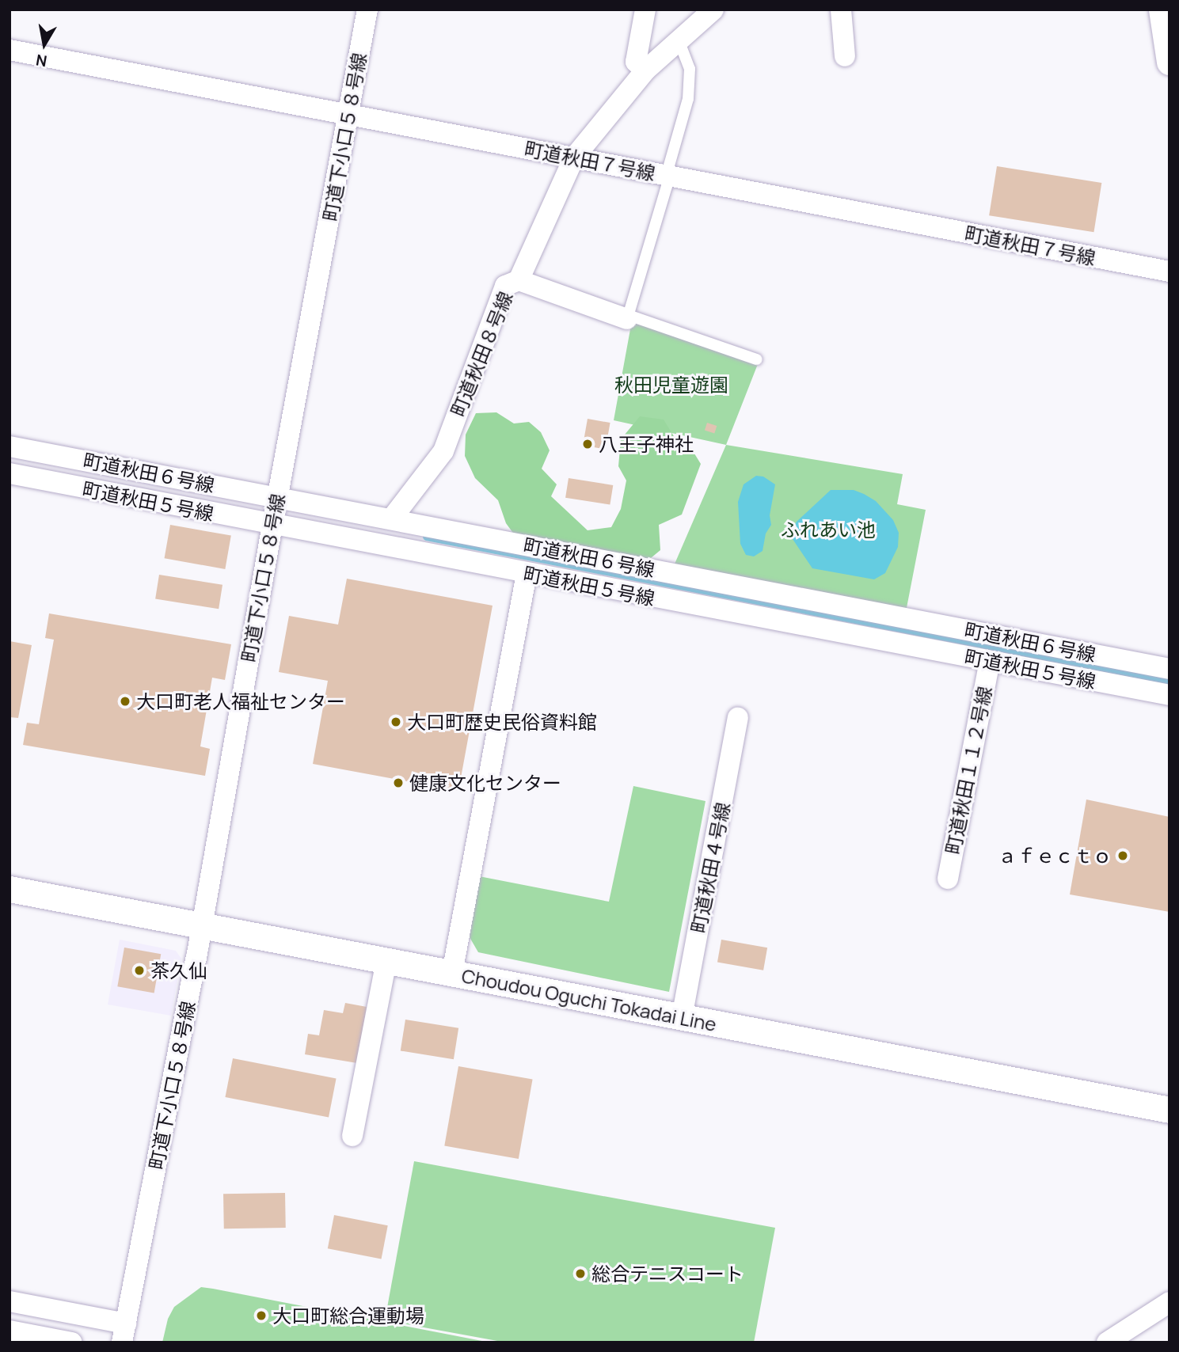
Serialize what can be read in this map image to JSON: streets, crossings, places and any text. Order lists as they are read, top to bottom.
{
  "streets": {
    "street": [
      "町道下小口５８号線",
      "町道秋田７号線",
      "町道秋田８号線",
      "町道秋田６号線",
      "町道秋田５号線",
      "町道秋田１１２号線",
      "町道秋田４号線",
      "Choudou Oguchi Tokadai Line"
    ]
  },
  "crossings": [
    ["町道下小口５８号線", "町道秋田７号線"],
    ["町道下小口５８号線", "町道秋田６号線"],
    ["町道下小口５８号線", "町道秋田５号線"],
    ["町道下小口５８号線", "Choudou Oguchi Tokadai Line"],
    ["町道秋田７号線", "町道秋田８号線"],
    ["町道秋田８号線", "町道秋田６号線"],
    ["町道秋田５号線", "町道秋田１１２号線"],
    ["町道秋田４号線", "Choudou Oguchi Tokadai Line"]
  ],
  "parks": ["秋田児童遊園", "ふれあい池"],
  "places": [
    "八王子神社",
    "大口町老人福祉センター",
    "大口町歴史民俗資料館",
    "健康文化センター",
    "ａｆｅｃｔｏ",
    "茶久仙",
    "総合テニスコート",
    "大口町総合運動場"
  ],
  "north": "bottom"
}
